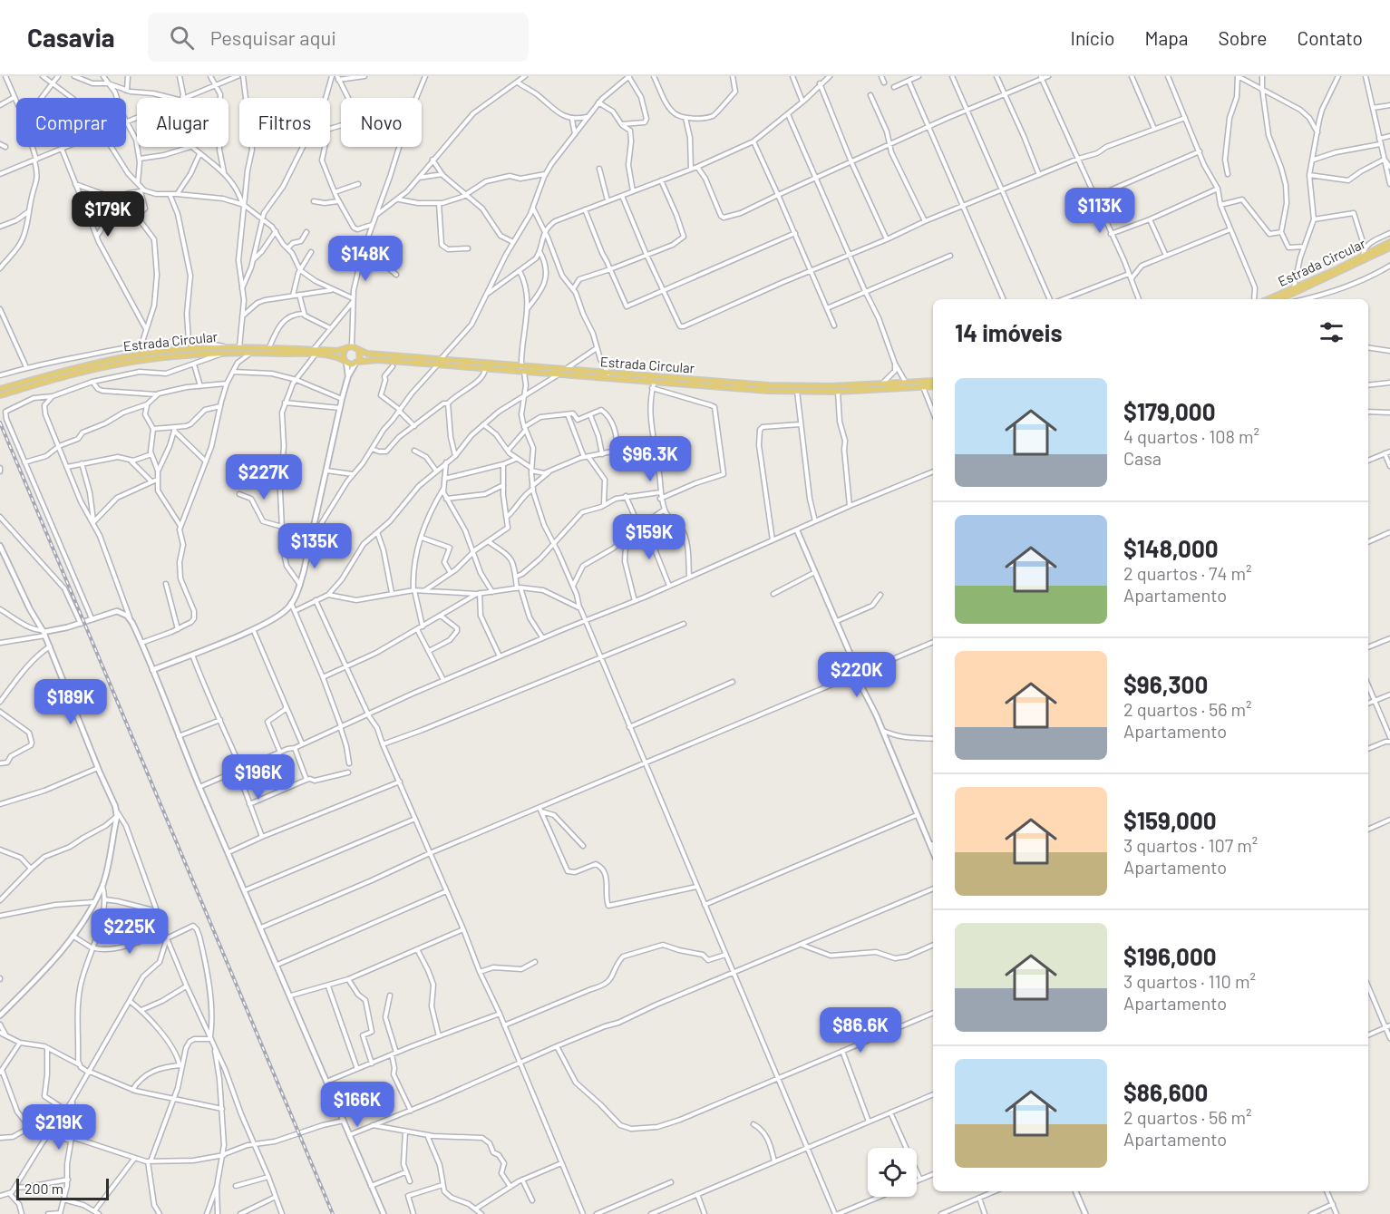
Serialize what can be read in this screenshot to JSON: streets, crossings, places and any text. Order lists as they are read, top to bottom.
{
  "streets": {
    "main road": ["Estrada Circular"]
  },
  "scale_bar": "200 m",
  "page": {
    "header": "Casavia",
    "search": "Pesquisar aqui",
    "nav": [
      "Início",
      "Mapa",
      "Sobre",
      "Contato"
    ],
    "chip": [
      "Comprar",
      "Alugar",
      "Filtros",
      "Novo"
    ],
    "price": [
      "$113K",
      "$179K",
      "$148K",
      "$96.3K",
      "$227K",
      "$159K",
      "$135K",
      "$220K",
      "$189K",
      "$196K",
      "$225K",
      "$86.6K",
      "$166K",
      "$219K"
    ],
    "heading": "14 imóveis",
    "list": [
      {
        "name": "$179,000",
        "note": "4 quartos · 108 m² · Casa"
      },
      {
        "name": "$148,000",
        "note": "2 quartos · 74 m² · Apartamento"
      },
      {
        "name": "$96,300",
        "note": "2 quartos · 56 m² · Apartamento"
      },
      {
        "name": "$159,000",
        "note": "3 quartos · 107 m² · Apartamento"
      },
      {
        "name": "$196,000",
        "note": "3 quartos · 110 m² · Apartamento"
      },
      {
        "name": "$86,600",
        "note": "2 quartos · 56 m² · Apartamento"
      }
    ],
    "scale": "200 m"
  }
}
